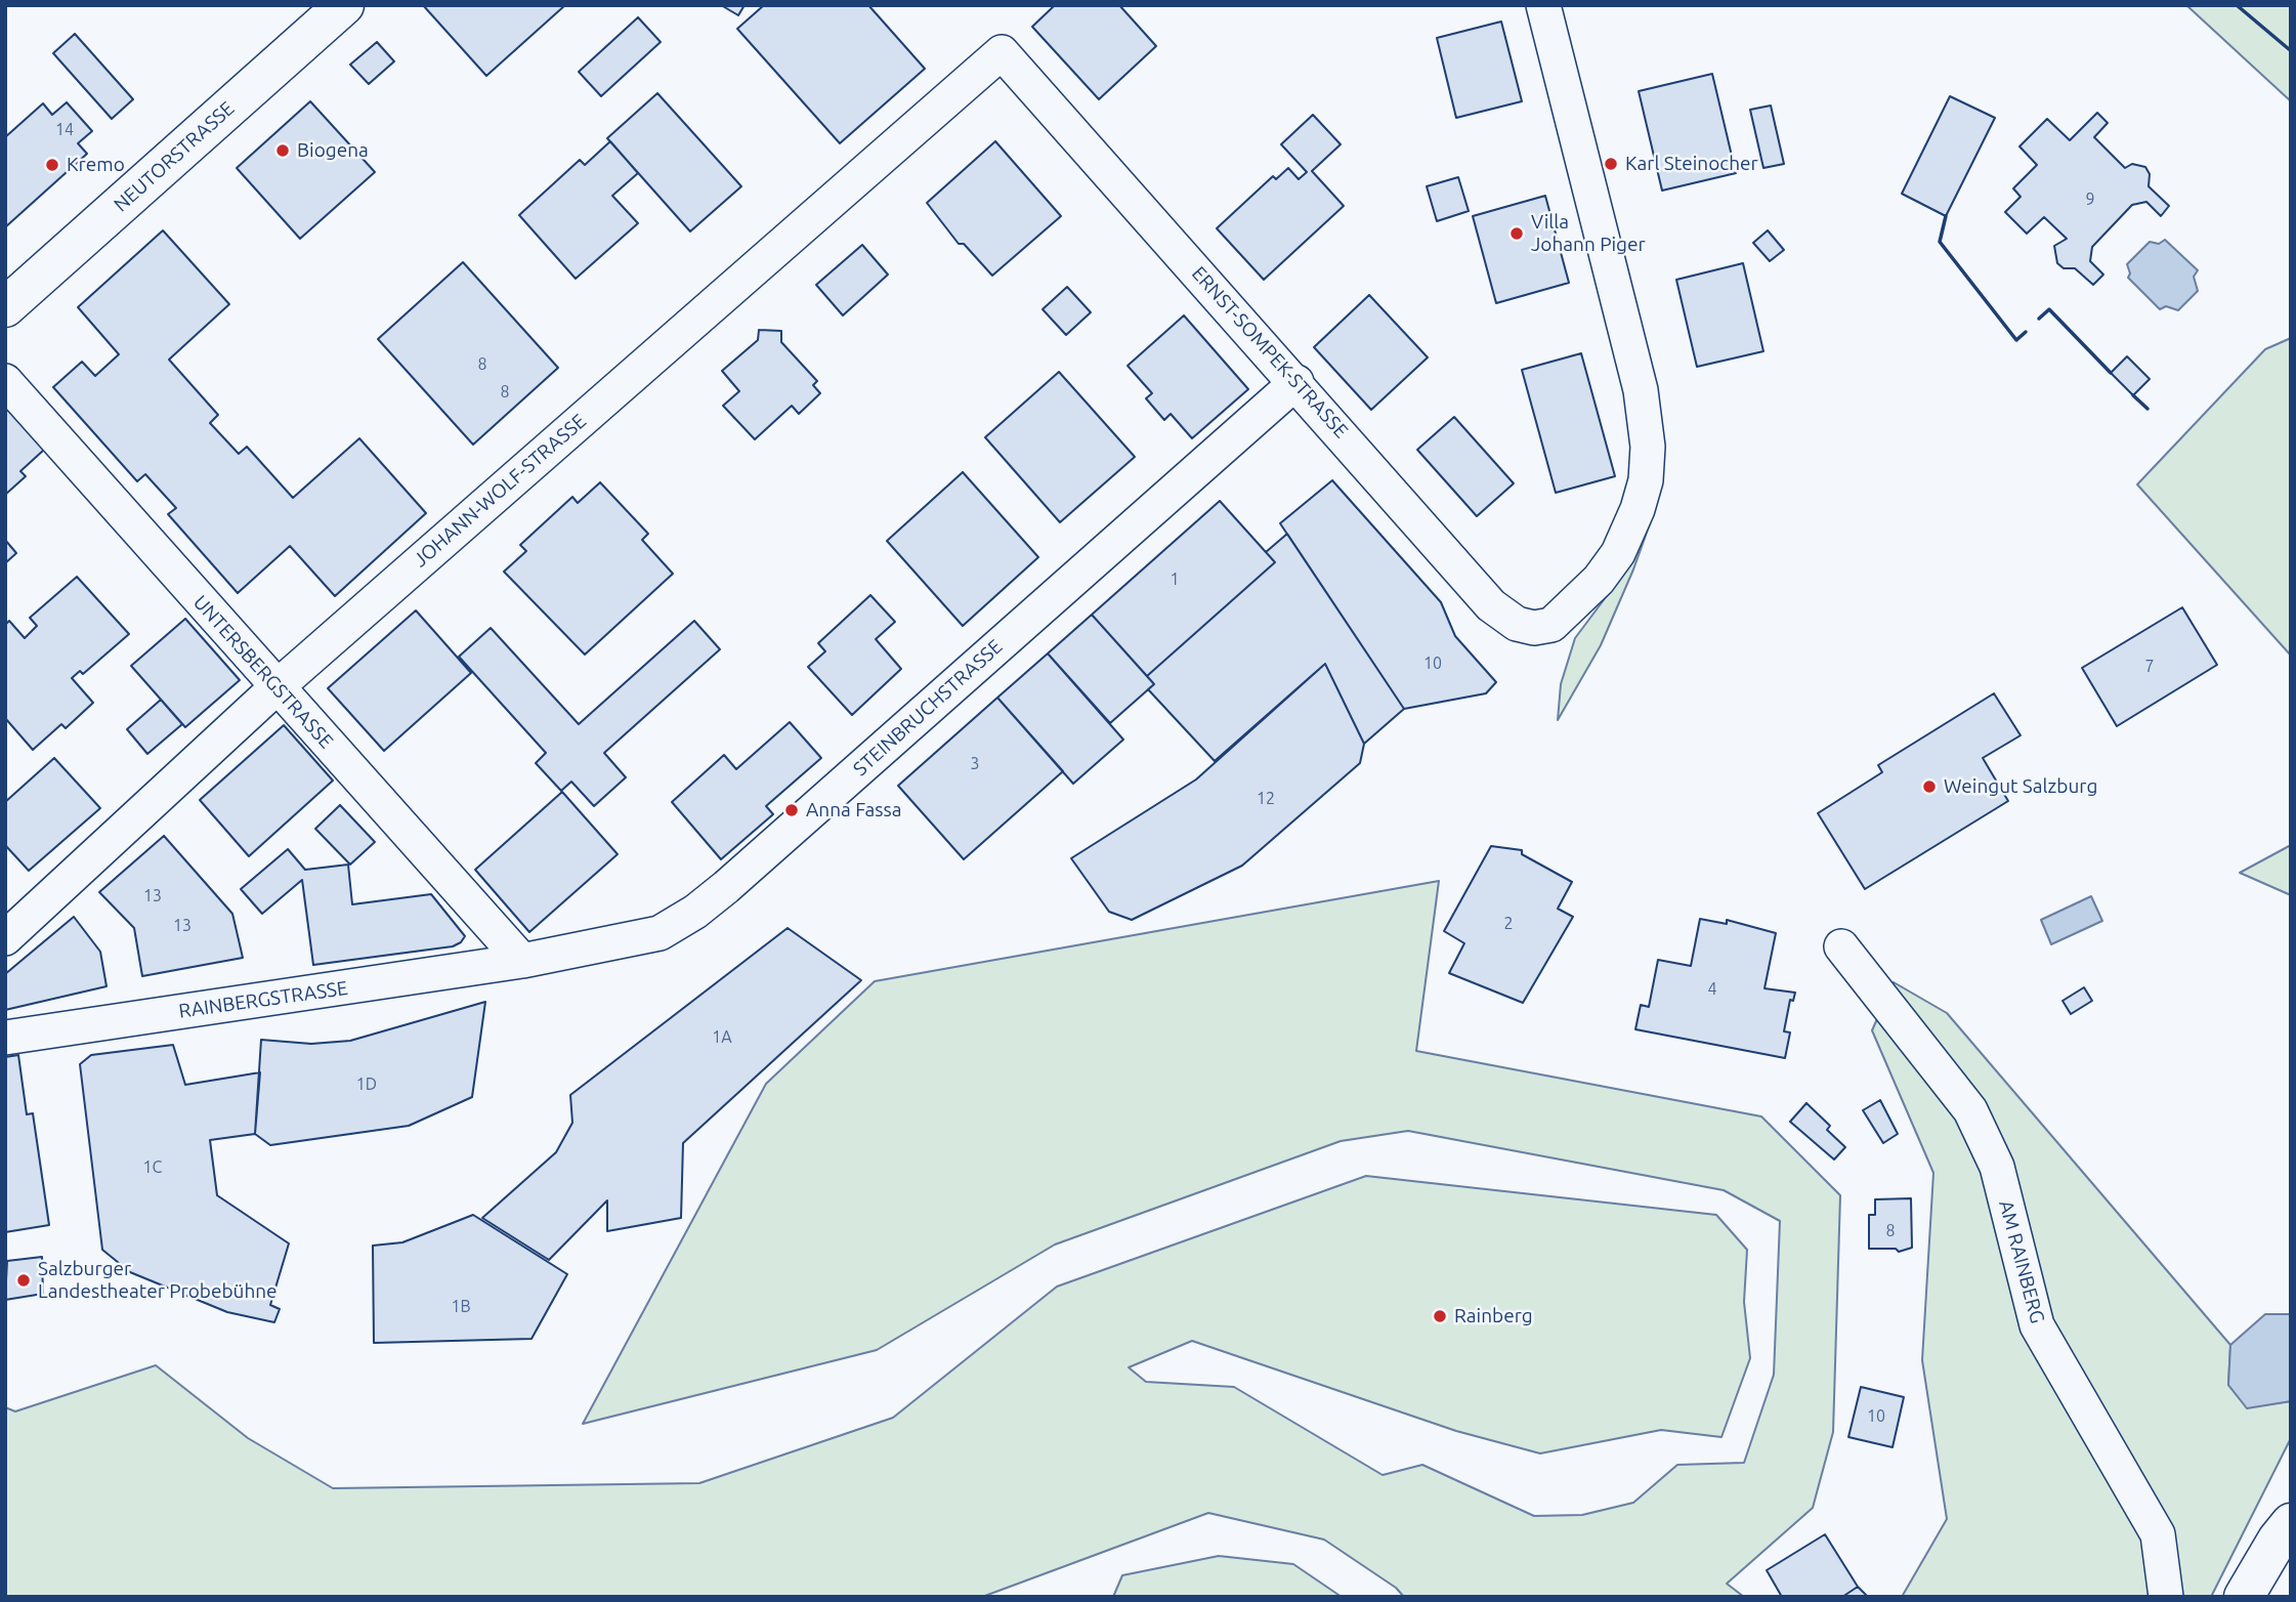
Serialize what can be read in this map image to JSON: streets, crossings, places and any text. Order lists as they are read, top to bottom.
{
  "streets": {
    "street": [
      "NEUTORSTRASSE",
      "ERNST-SOMPEK-STRASSE",
      "JOHANN-WOLF-STRASSE",
      "UNTERSBERGSTRASSE",
      "STEINBRUCHSTRASSE",
      "RAINBERGSTRASSE",
      "AM RAINBERG"
    ]
  },
  "crossings": [
    ["ERNST-SOMPEK-STRASSE", "JOHANN-WOLF-STRASSE"],
    ["ERNST-SOMPEK-STRASSE", "STEINBRUCHSTRASSE"],
    ["JOHANN-WOLF-STRASSE", "UNTERSBERGSTRASSE"],
    ["UNTERSBERGSTRASSE", "STEINBRUCHSTRASSE"],
    ["UNTERSBERGSTRASSE", "RAINBERGSTRASSE"],
    ["STEINBRUCHSTRASSE", "RAINBERGSTRASSE"]
  ],
  "places": [
    "Biogena",
    "Karl Steinocher",
    "Kremo",
    "Villa Johann Piger",
    "Weingut Salzburg",
    "Anna Fassa",
    "Salzburger Landestheater Probebühne",
    "Rainberg"
  ],
  "house_numbers": [
    "14",
    "9",
    "8",
    "8",
    "1",
    "10",
    "7",
    "3",
    "12",
    "13",
    "2",
    "13",
    "4",
    "1A",
    "1D",
    "1C",
    "8",
    "1B",
    "10"
  ]
}
